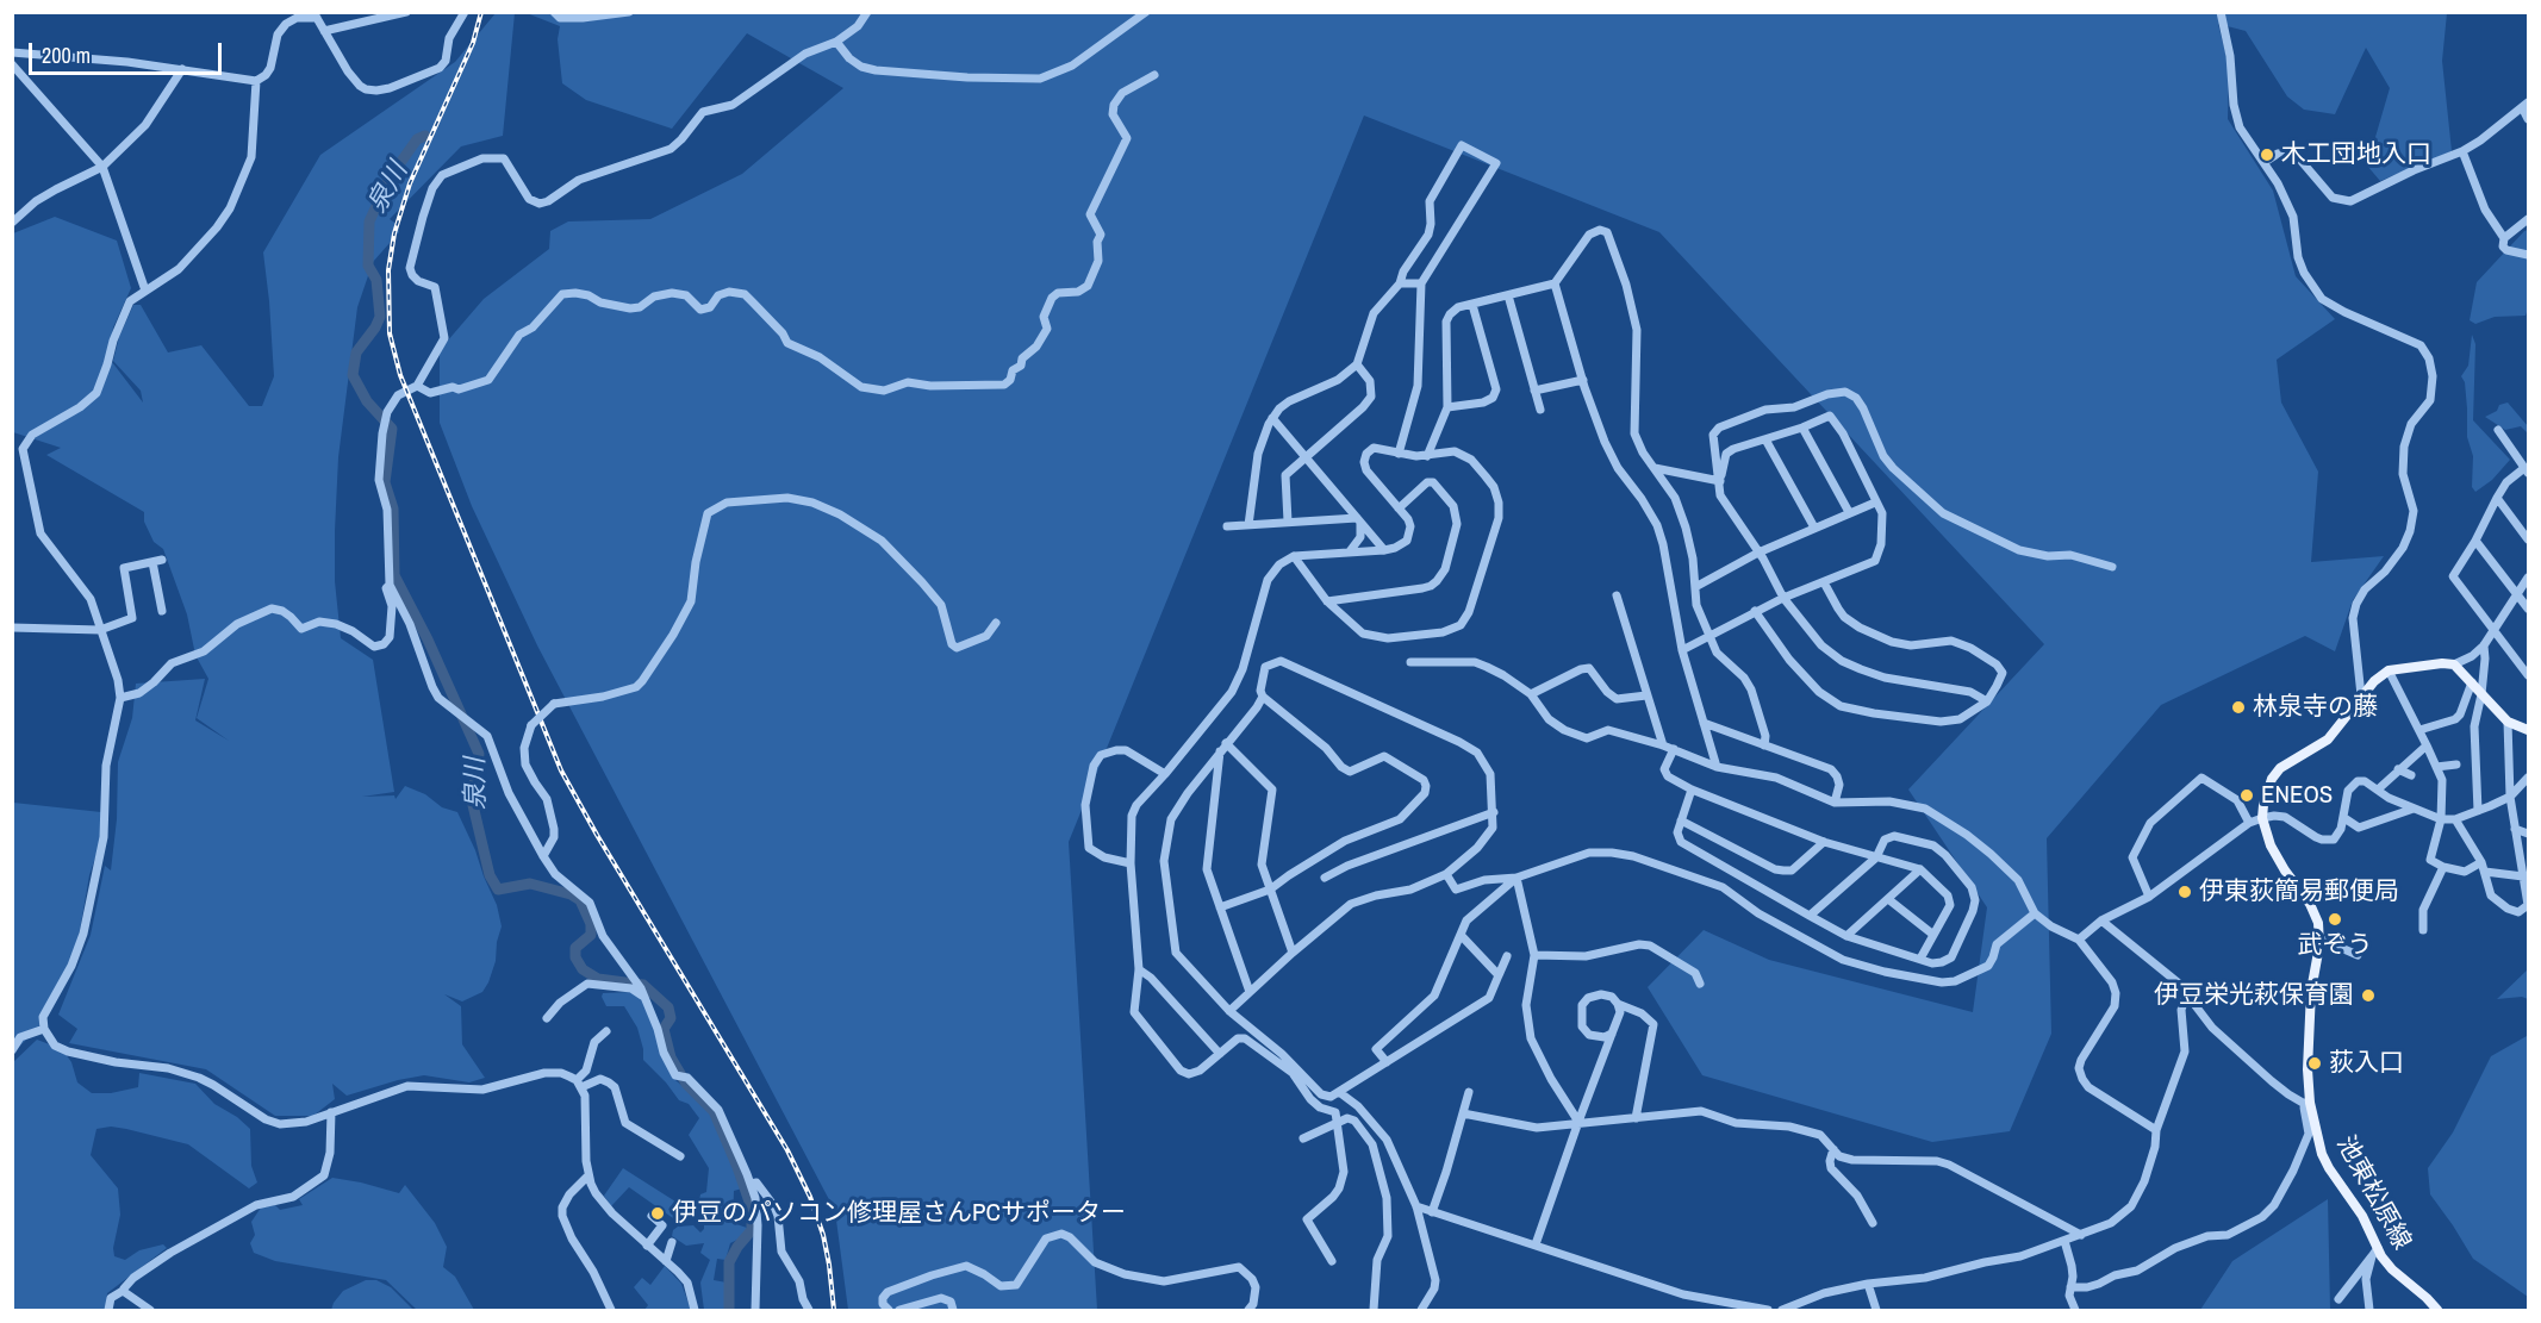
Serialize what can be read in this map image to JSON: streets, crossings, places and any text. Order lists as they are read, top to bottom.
{
  "streets": {
    "main road": ["池東松原線"]
  },
  "water": ["泉川"],
  "places": [
    "木工団地入口",
    "林泉寺の藤",
    "ENEOS",
    "伊東荻簡易郵便局",
    "武ぞう",
    "伊豆栄光萩保育園",
    "荻入口",
    "伊豆のパソコン修理屋さんPCサポーター"
  ],
  "scale_bar": "200 m"
}
